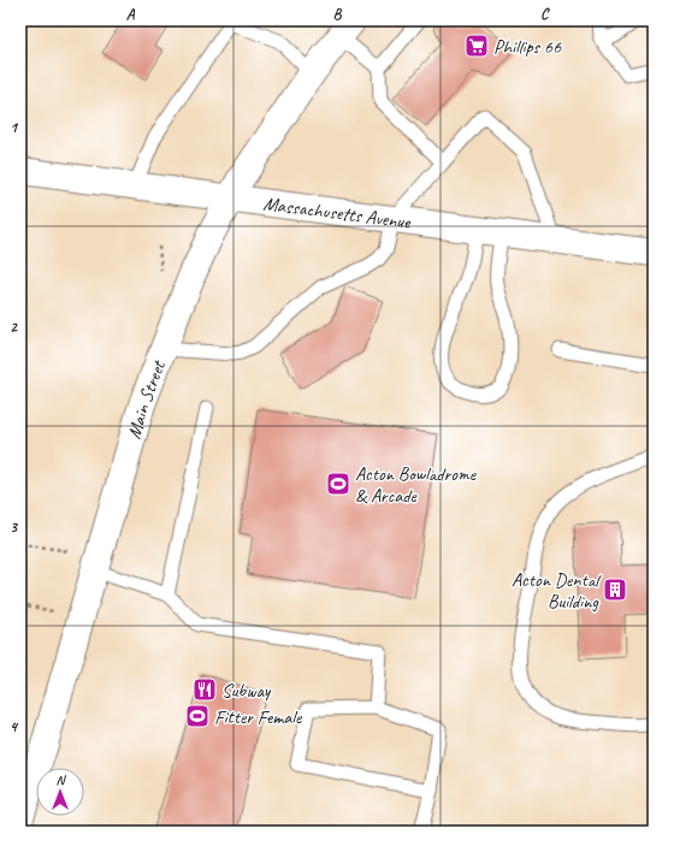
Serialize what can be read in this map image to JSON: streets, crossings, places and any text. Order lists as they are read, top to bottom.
{
  "streets": {
    "main road": ["Massachusetts Avenue", "Main Street"]
  },
  "crossings": [
    ["Massachusetts Avenue", "Main Street"]
  ],
  "places": {
    "supermarket": ["Phillips 66"],
    "sports": ["Acton Bowladrome & Arcade", "Fitter Female"],
    "building": ["Acton Dental Building"],
    "restaurant": ["Subway"]
  },
  "north": "top",
  "grid": {
    "columns": ["A", "B", "C"],
    "rows": [
      "1",
      "2",
      "3",
      "4"
    ]
  }
}
